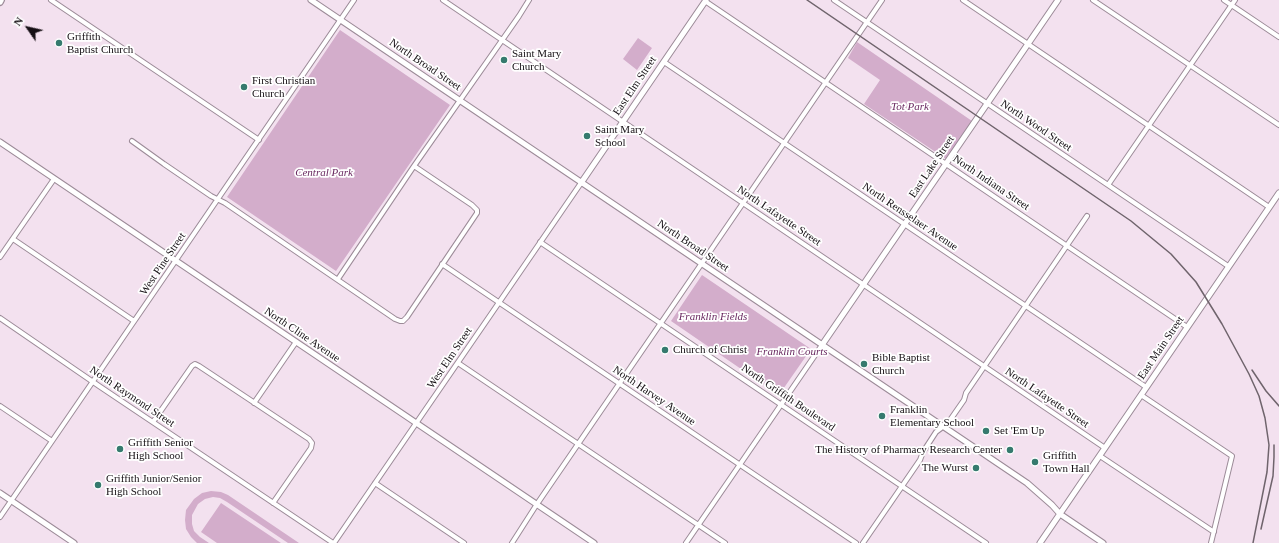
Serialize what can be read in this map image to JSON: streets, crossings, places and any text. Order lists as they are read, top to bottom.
{
  "streets": {
    "street": [
      "North Broad Street",
      "East Elm Street",
      "North Wood Street",
      "East Lake Street",
      "North Indiana Street",
      "North Lafayette Street",
      "North Rensselaer Avenue",
      "West Pine Street",
      "North Cline Avenue",
      "East Main Street",
      "West Elm Street",
      "North Harvey Avenue",
      "North Raymond Street",
      "North Griffith Boulevard"
    ]
  },
  "crossings": [
    ["North Broad Street", "East Elm Street"],
    ["North Broad Street", "East Lake Street"],
    ["North Broad Street", "West Pine Street"],
    ["North Broad Street", "East Main Street"],
    ["North Broad Street", "West Elm Street"],
    ["East Elm Street", "North Indiana Street"],
    ["East Elm Street", "North Lafayette Street"],
    ["East Elm Street", "North Rensselaer Avenue"],
    ["East Elm Street", "West Elm Street"],
    ["North Wood Street", "East Lake Street"],
    ["North Wood Street", "East Main Street"],
    ["East Lake Street", "North Indiana Street"],
    ["East Lake Street", "North Lafayette Street"],
    ["East Lake Street", "North Rensselaer Avenue"],
    ["North Indiana Street", "East Main Street"],
    ["North Lafayette Street", "East Main Street"],
    ["North Rensselaer Avenue", "East Main Street"],
    ["West Pine Street", "North Cline Avenue"],
    ["West Pine Street", "North Raymond Street"],
    ["North Cline Avenue", "West Elm Street"],
    ["West Elm Street", "North Harvey Avenue"],
    ["West Elm Street", "North Raymond Street"],
    ["West Elm Street", "North Griffith Boulevard"]
  ],
  "parks": [
    "Tot Park",
    "Central Park",
    "Franklin Fields",
    "Franklin Courts"
  ],
  "places": [
    "Griffith Baptist Church",
    "Saint Mary Church",
    "First Christian Church",
    "Saint Mary School",
    "Church of Christ",
    "Bible Baptist Church",
    "Franklin Elementary School",
    "Set 'Em Up",
    "Griffith Senior High School",
    "The History of Pharmacy Research Center",
    "Griffith Town Hall",
    "The Wurst",
    "Griffith Junior/Senior High School"
  ],
  "north": "top left"
}
